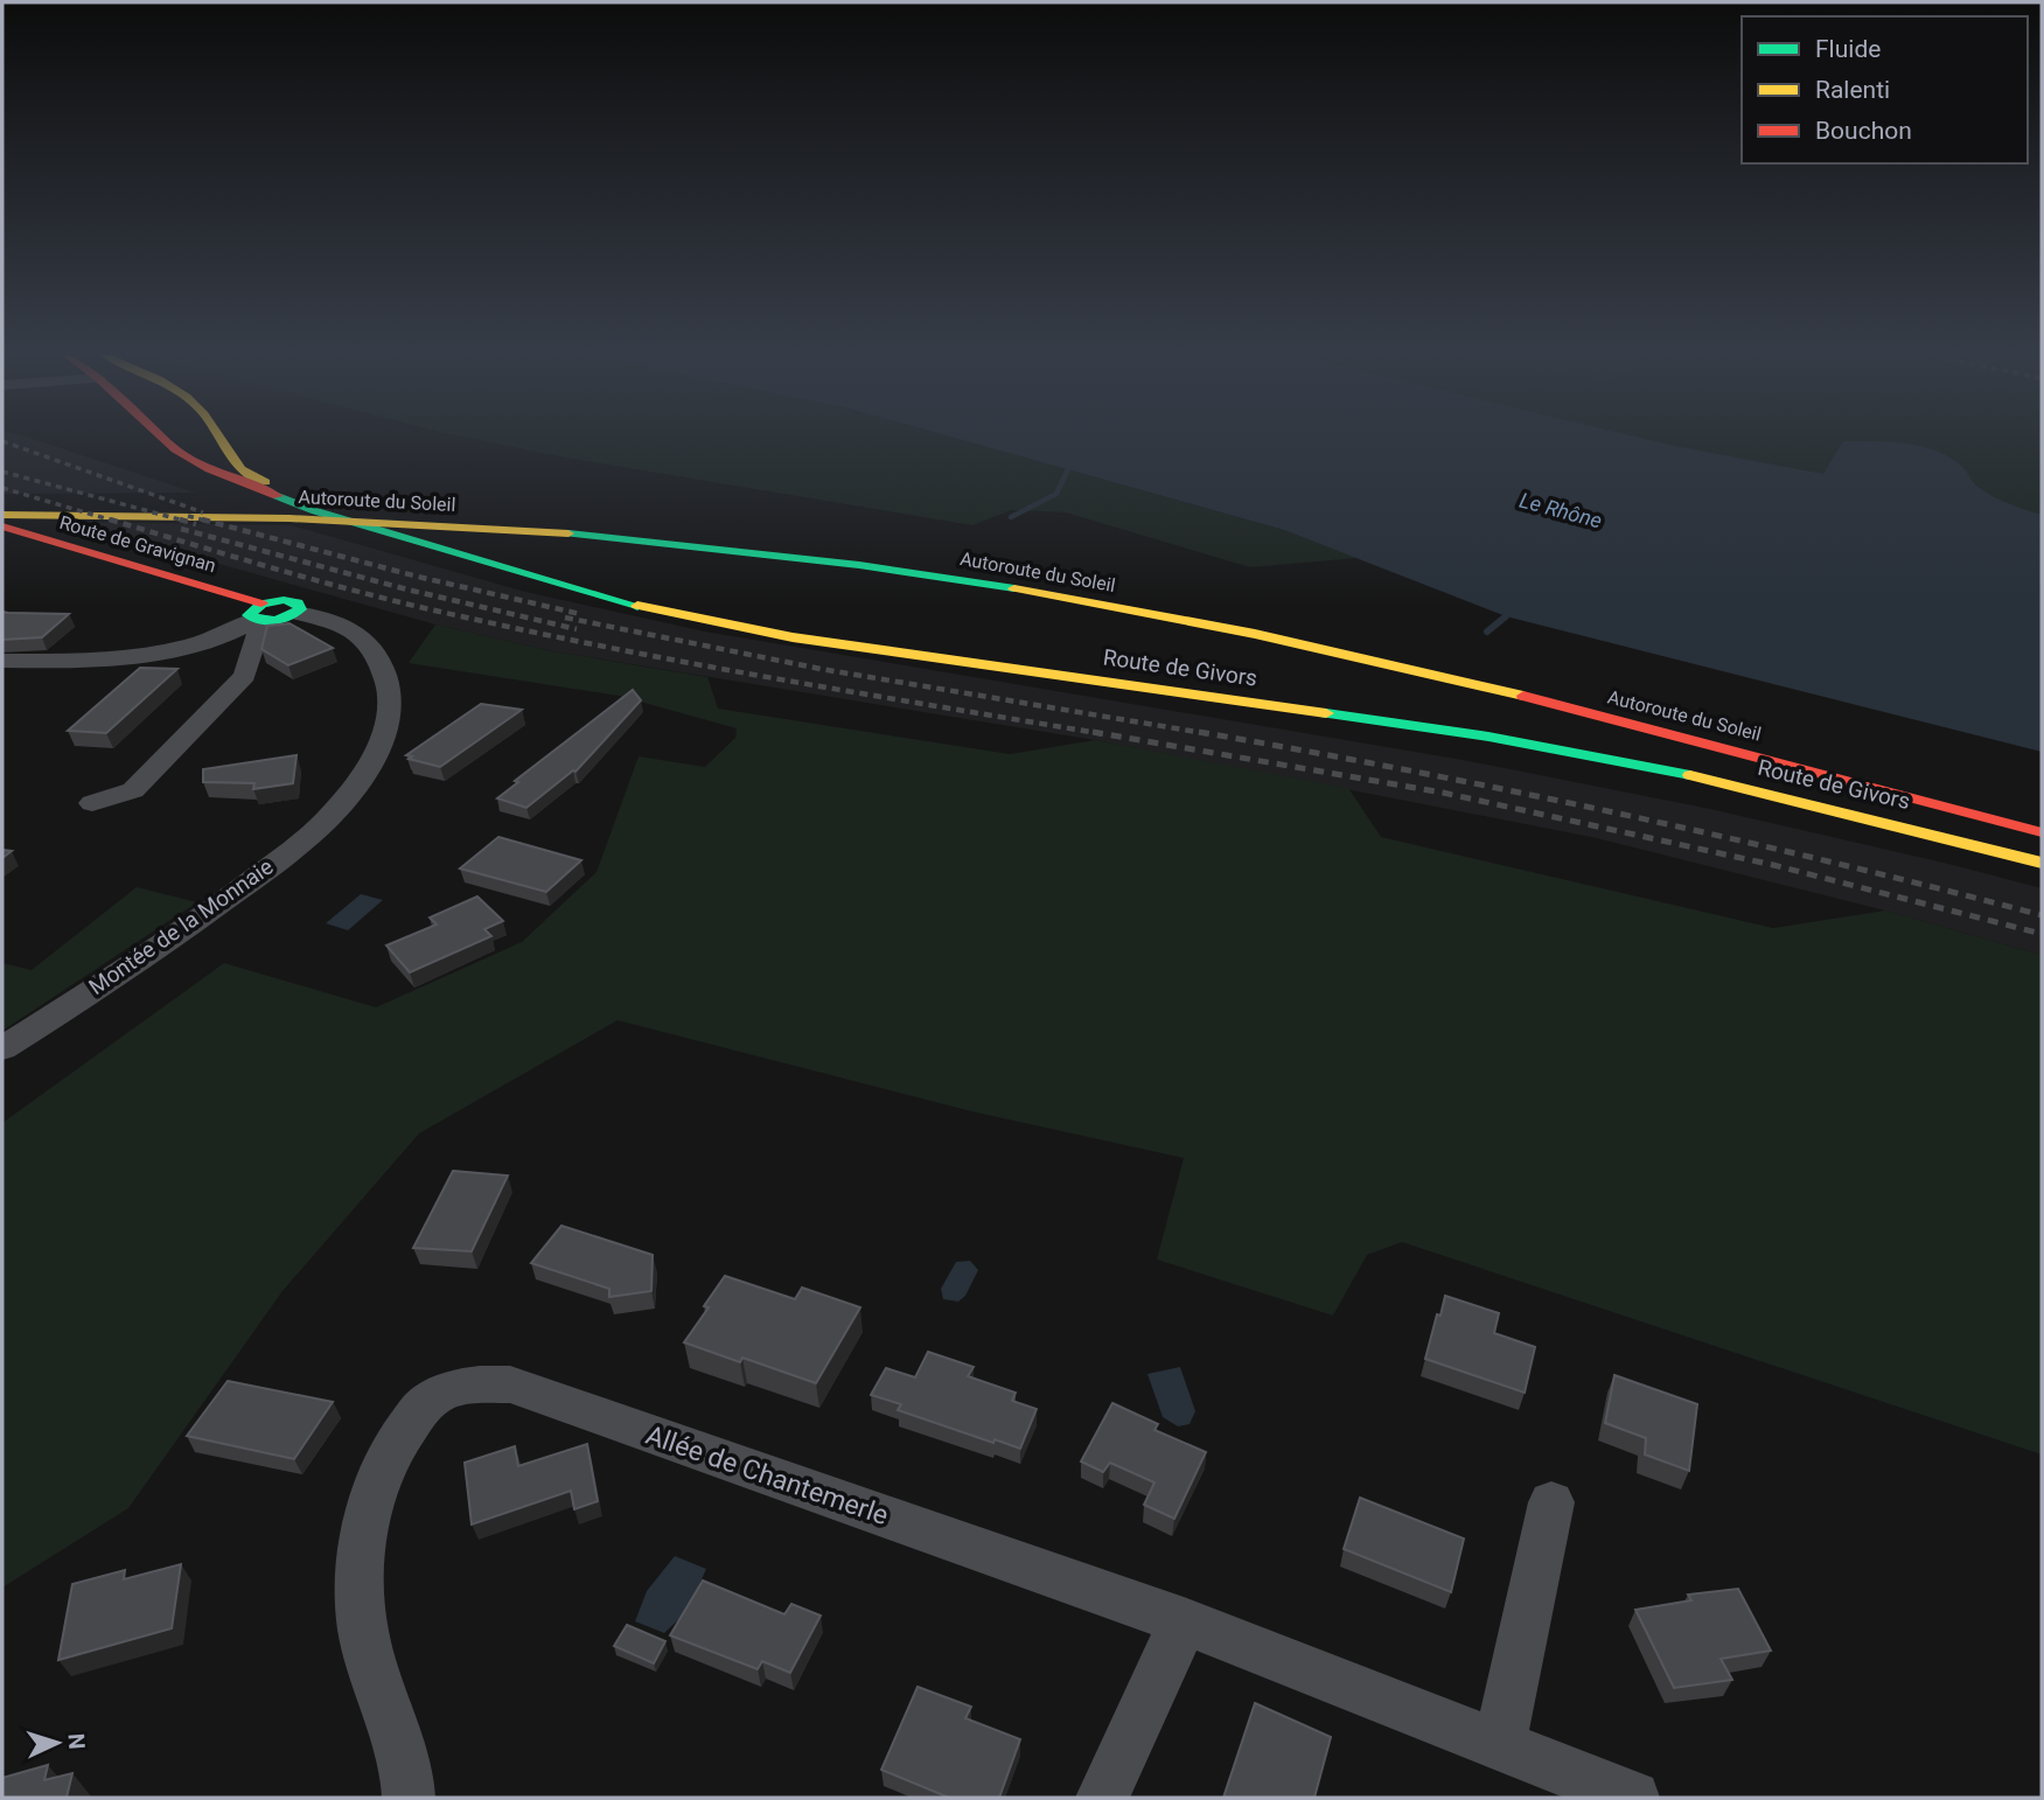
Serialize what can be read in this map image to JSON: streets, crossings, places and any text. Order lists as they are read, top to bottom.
{
  "streets": {
    "main road": ["Autoroute du Soleil", "Route de Gravignan", "Route de Givors"],
    "street": ["Montée de la Monnaie", "Allée de Chantemerle"]
  },
  "water": ["Le Rhône"],
  "legend": ["Fluide", "Ralenti", "Bouchon"],
  "north": "right"
}
